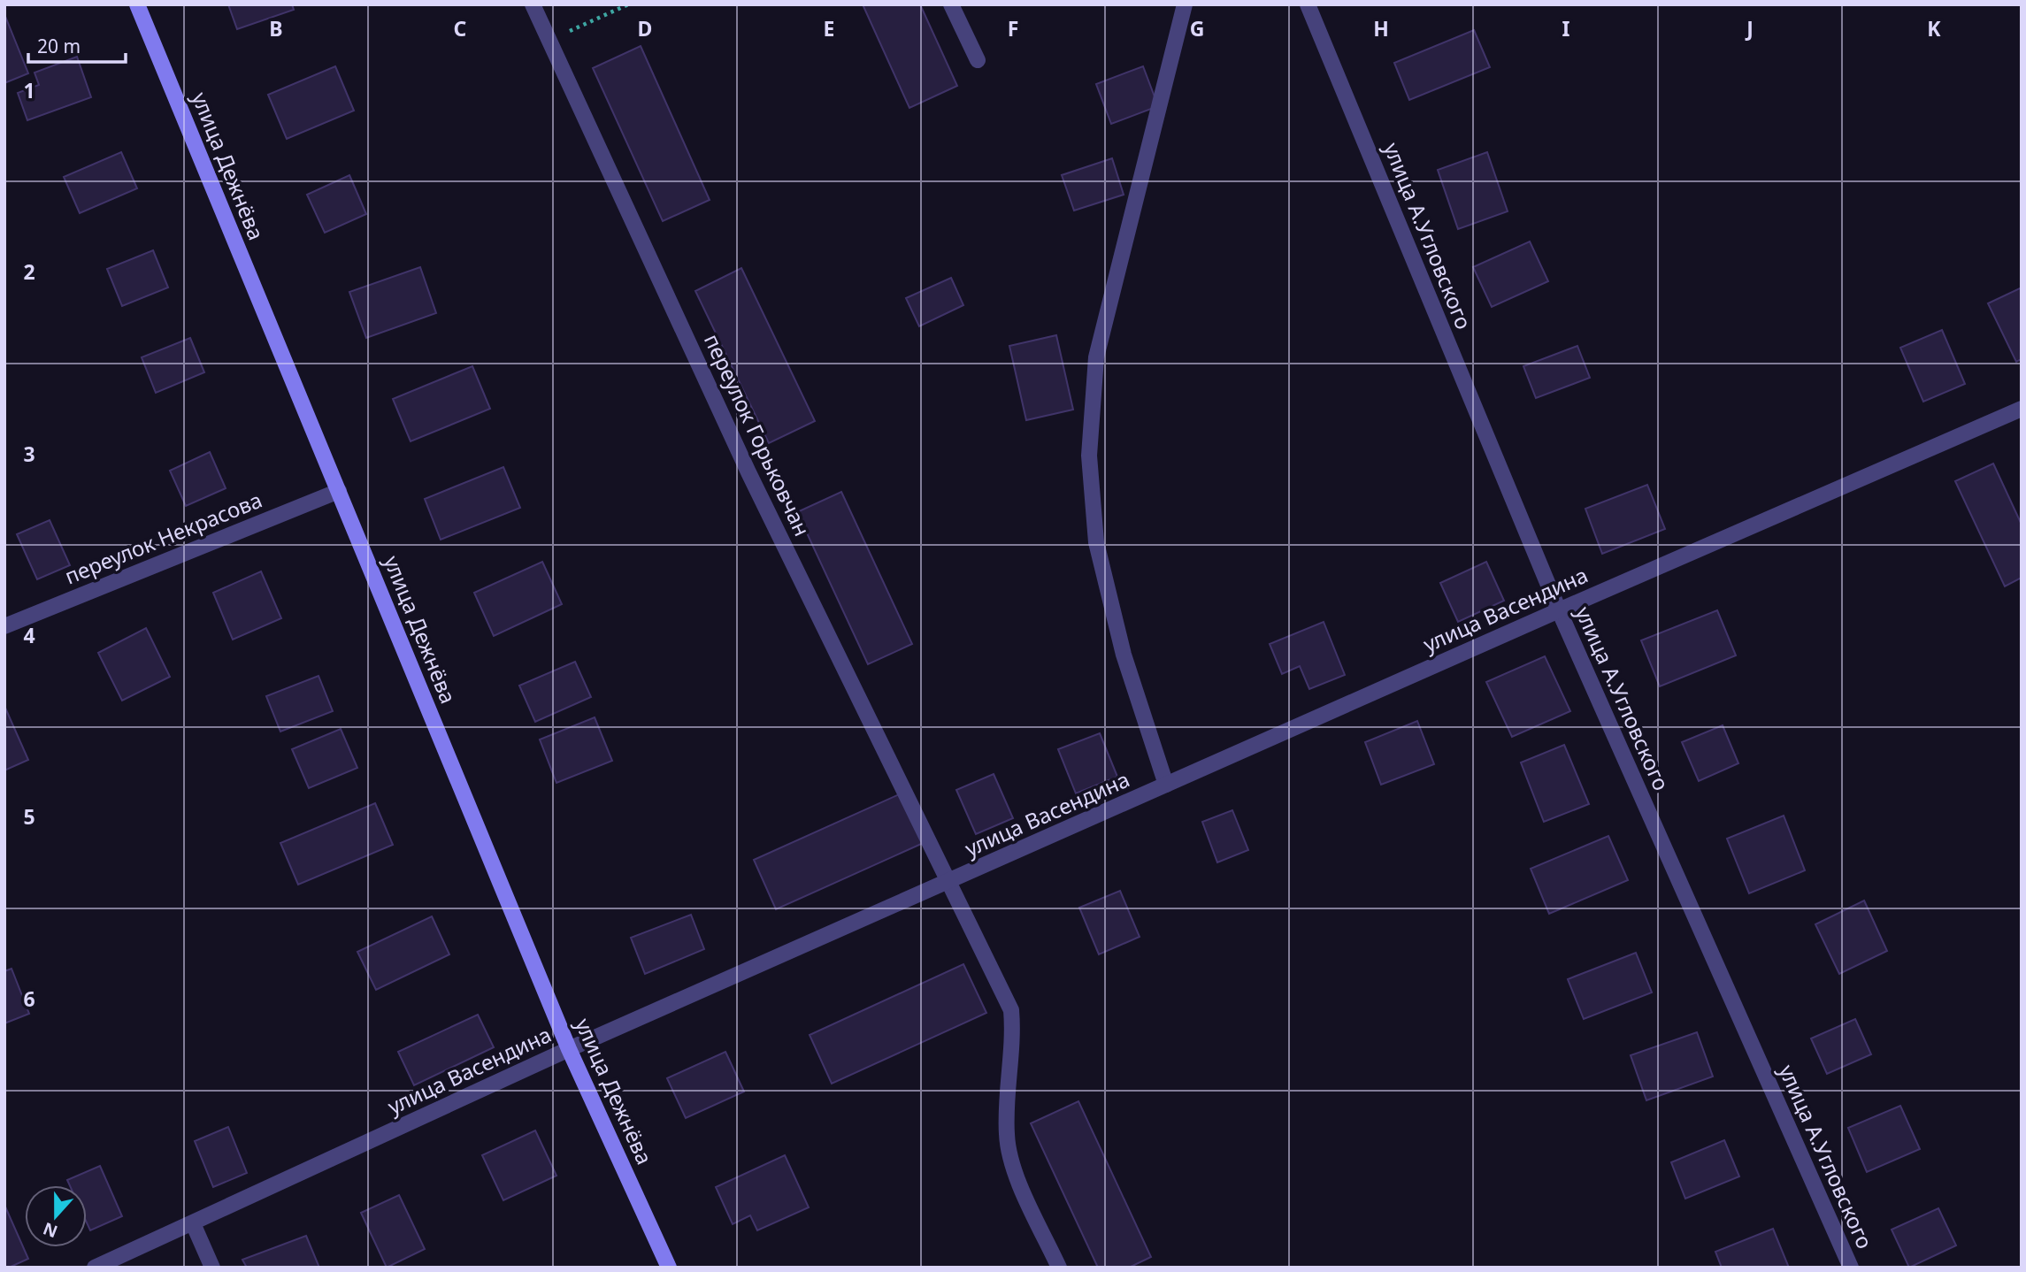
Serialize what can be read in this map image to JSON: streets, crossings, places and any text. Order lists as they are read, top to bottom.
{
  "streets": {
    "main road": ["улица Дежнёва"],
    "street": [
      "улица А.Угловского",
      "переулок Горьковчан",
      "переулок Некрасова",
      "улица Васендина"
    ]
  },
  "crossings": [
    ["улица Дежнёва", "переулок Некрасова"],
    ["улица Дежнёва", "улица Васендина"],
    ["улица А.Угловского", "улица Васендина"],
    ["переулок Горьковчан", "улица Васендина"]
  ],
  "scale_bar": "20 m",
  "north": "bottom",
  "grid": {
    "columns": [
      "B",
      "C",
      "D",
      "E",
      "F",
      "G",
      "H",
      "I",
      "J",
      "K"
    ],
    "rows": [
      "1",
      "2",
      "3",
      "4",
      "5",
      "6"
    ]
  }
}
